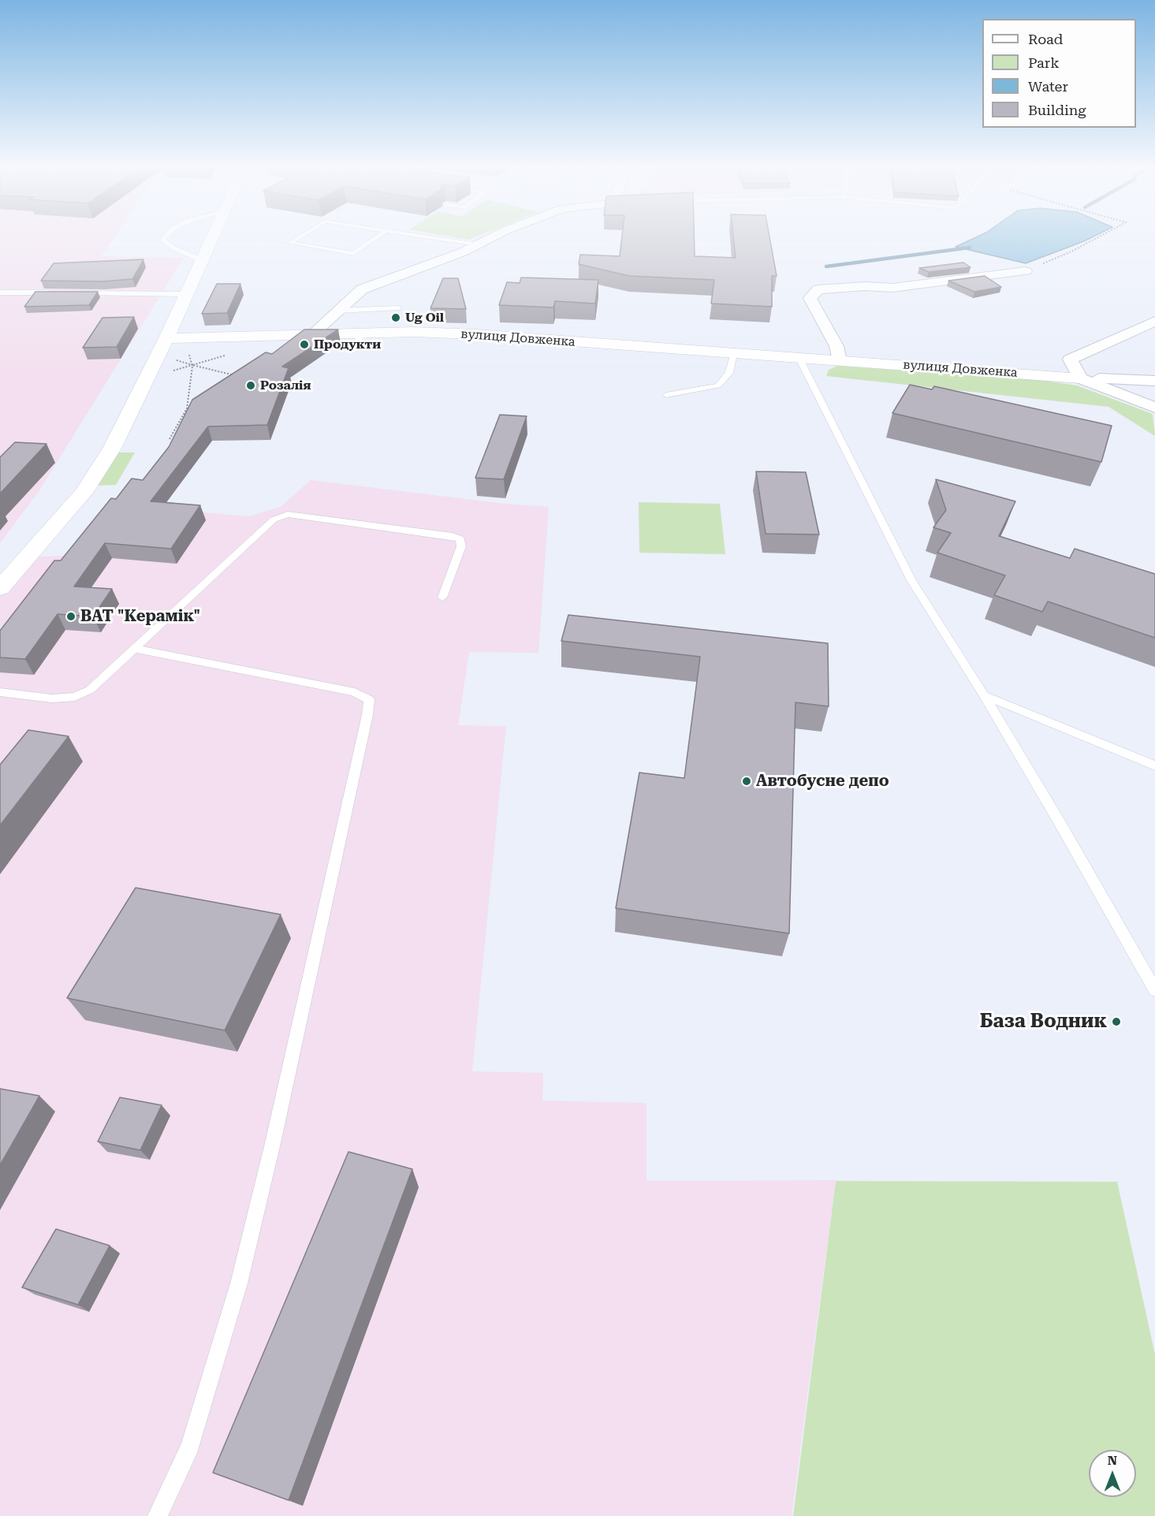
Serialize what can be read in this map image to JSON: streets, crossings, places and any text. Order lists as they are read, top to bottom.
{
  "streets": {
    "main road": ["вулиця Довженка"]
  },
  "places": [
    "Ug Oil",
    "Продукти",
    "Розалія",
    "ВАТ \"Керамік\"",
    "Автобусне депо",
    "База Водник"
  ],
  "legend": [
    "Road",
    "Park",
    "Water",
    "Building"
  ],
  "north": "top"
}
